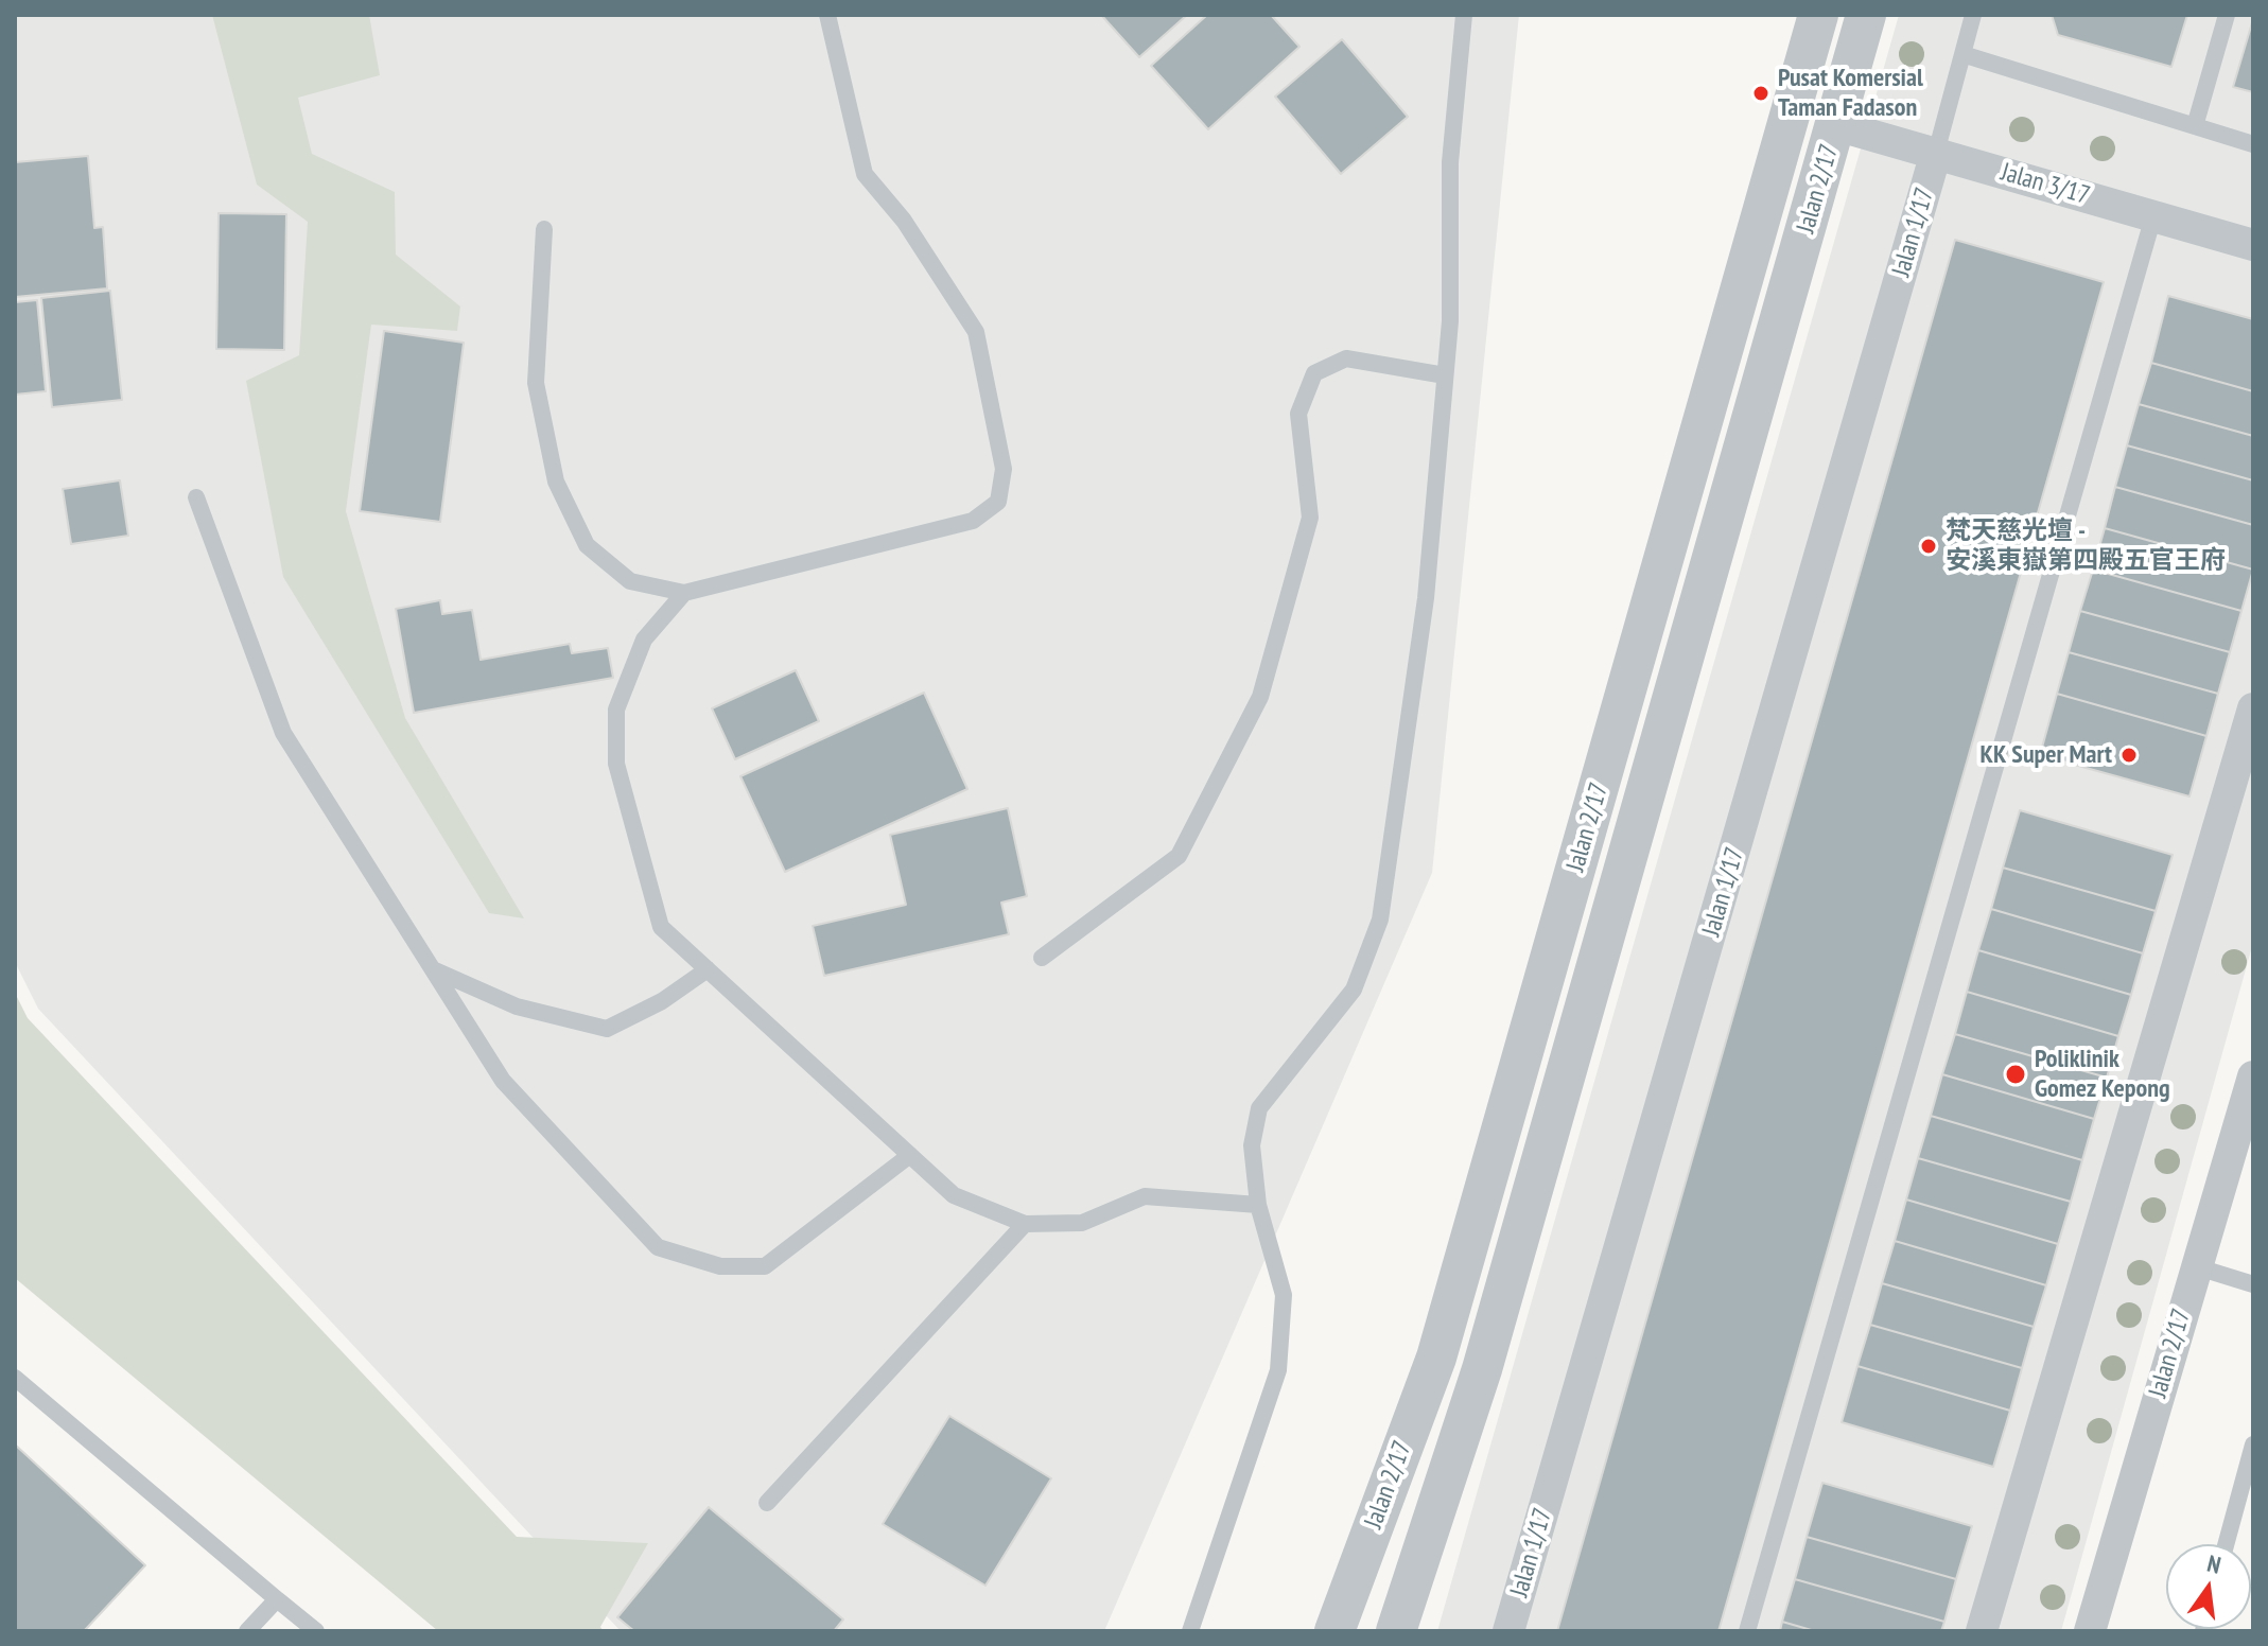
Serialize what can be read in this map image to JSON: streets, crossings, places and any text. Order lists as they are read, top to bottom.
{
  "streets": {
    "street": ["Jalan 3/17", "Jalan 2/17", "Jalan 1/17"]
  },
  "crossings": [
    ["Jalan 3/17", "Jalan 2/17"],
    ["Jalan 3/17", "Jalan 1/17"]
  ],
  "places": [
    "Pusat Komersial Taman Fadason",
    "梵天慈光壇 - 安溪東嶽第四殿五官王府",
    "KK Super Mart",
    "Poliklinik Gomez Kepong"
  ],
  "north": "top"
}
